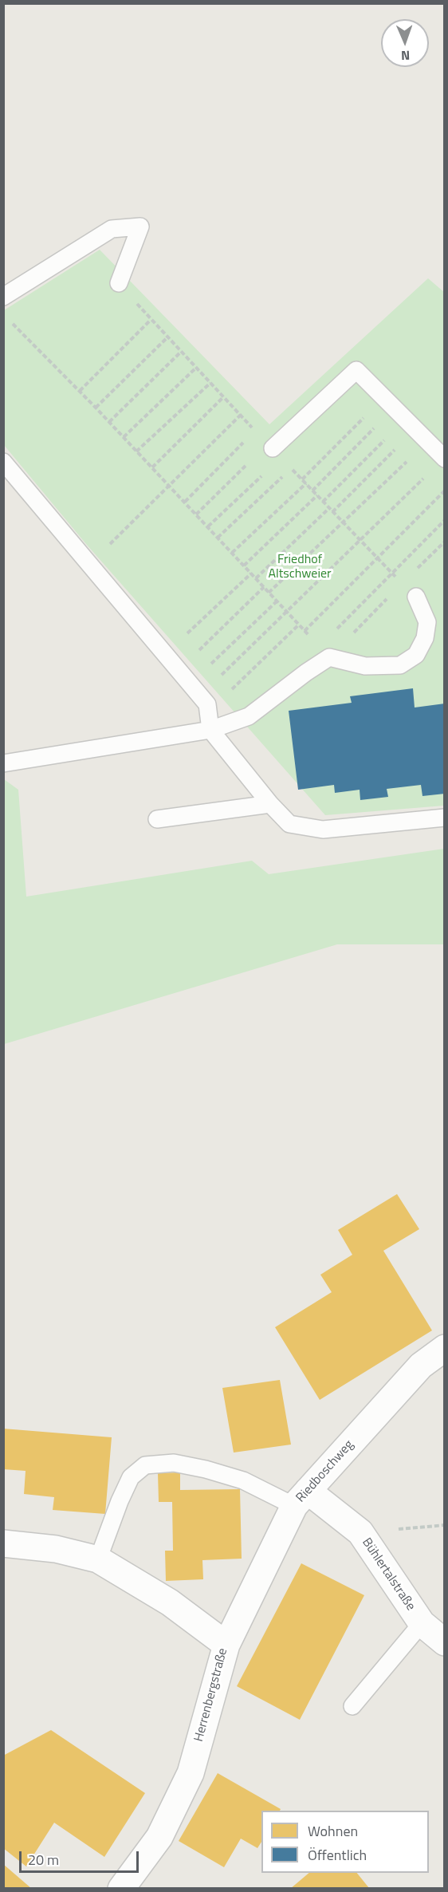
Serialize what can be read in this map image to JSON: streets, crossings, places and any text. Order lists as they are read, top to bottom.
{
  "streets": {
    "street": ["Riedboschweg", "Bühlertalstraße", "Herrenbergstraße"]
  },
  "crossings": [
    ["Riedboschweg", "Bühlertalstraße"],
    ["Riedboschweg", "Herrenbergstraße"]
  ],
  "parks": ["Friedhof Altschweier"],
  "legend": ["Wohnen", "Öffentlich"],
  "scale_bar": "20 m",
  "north": "bottom"
}
